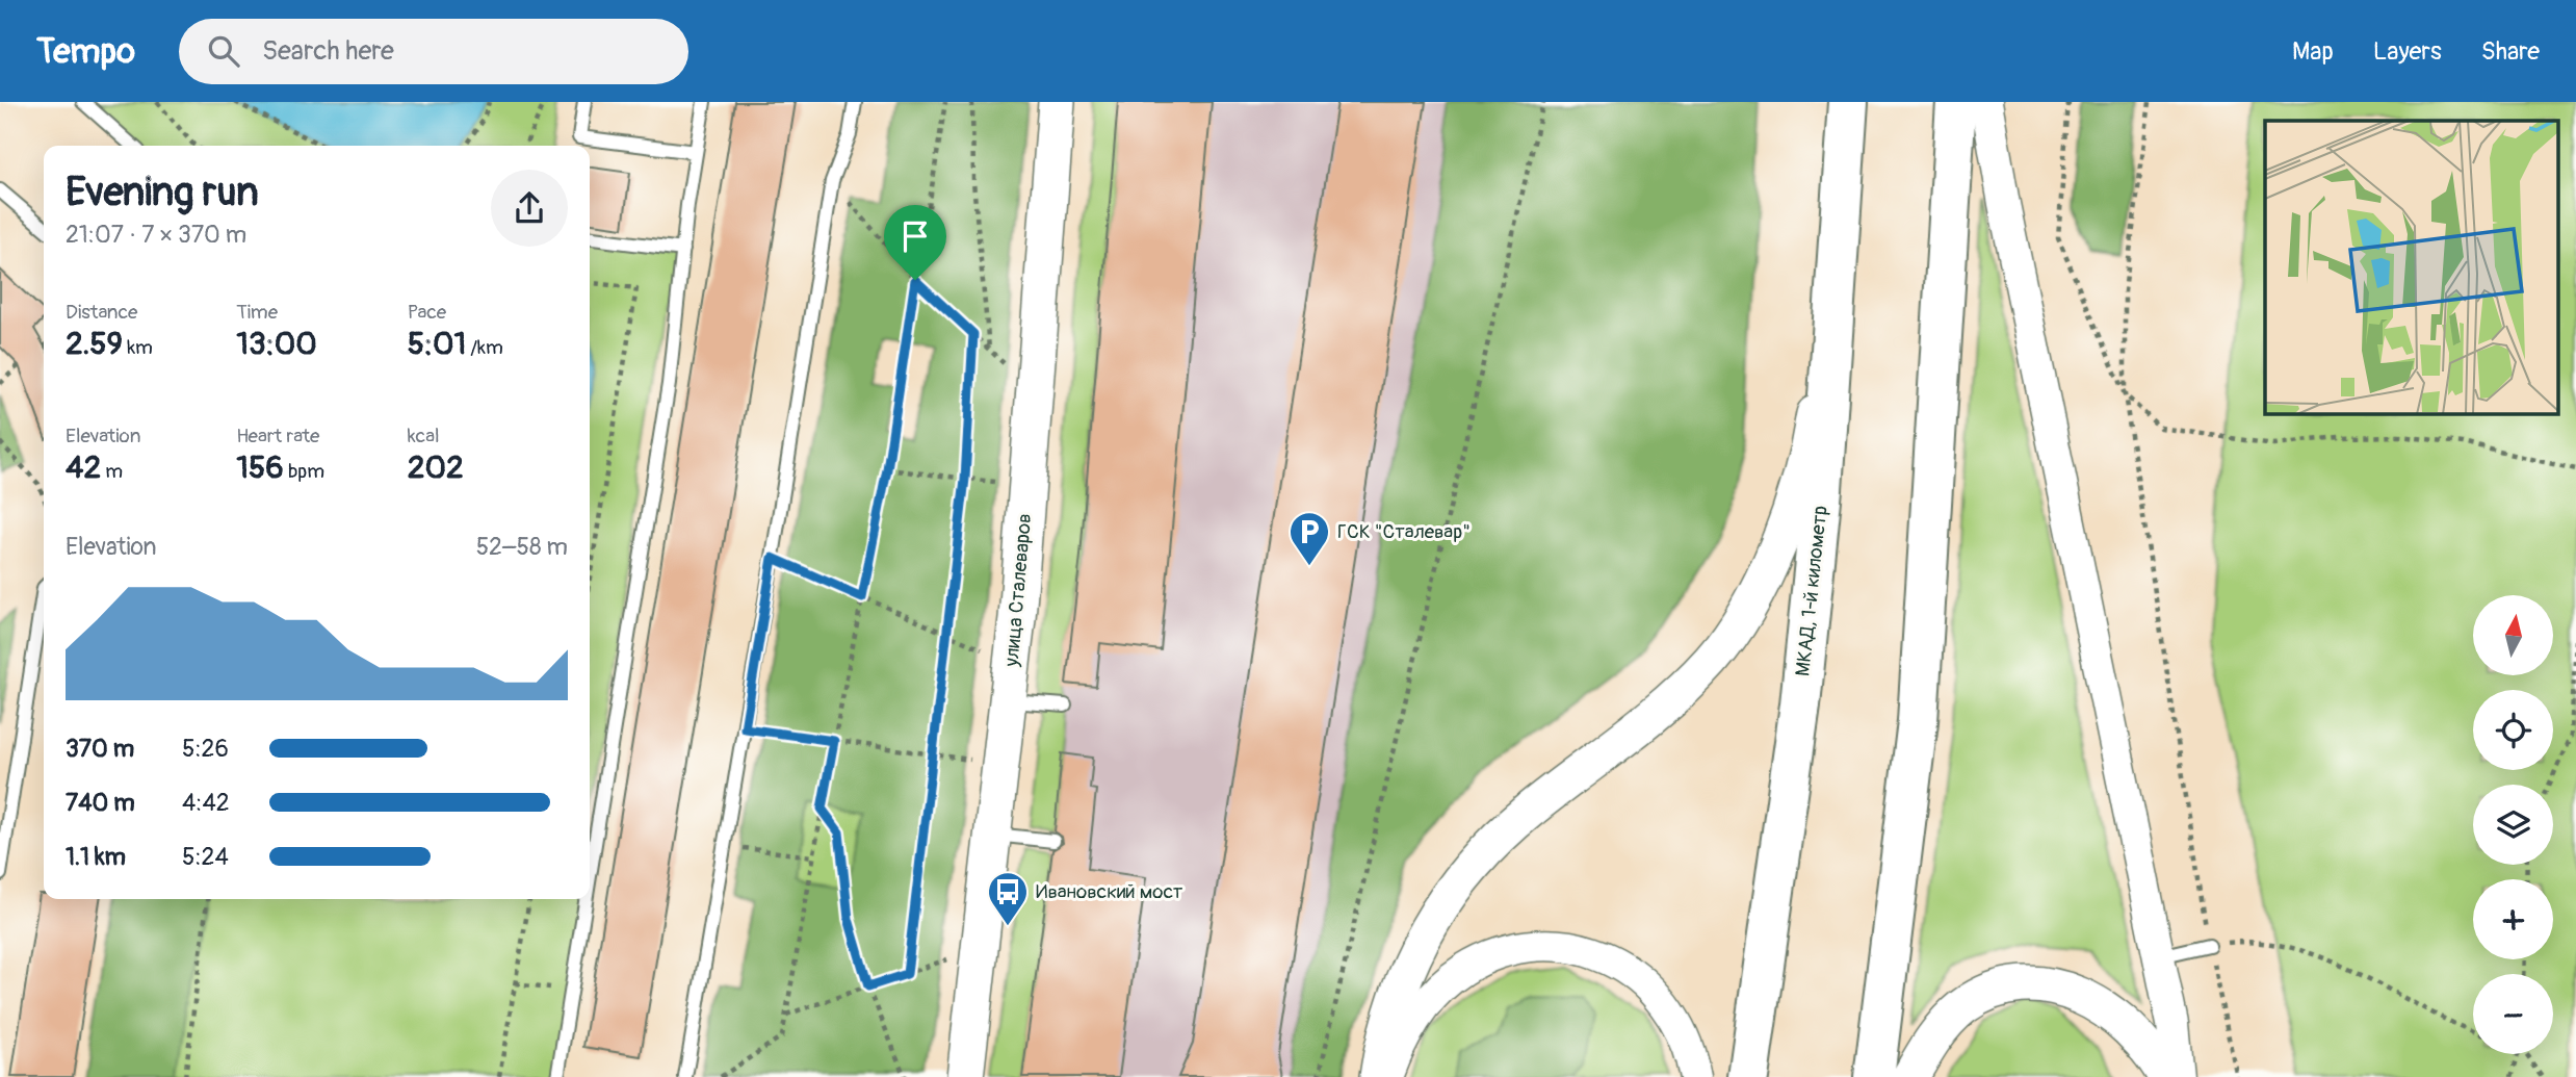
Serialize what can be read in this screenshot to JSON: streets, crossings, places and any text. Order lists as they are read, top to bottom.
{
  "streets": {
    "highway": ["МКАД, 1-й километр"],
    "main road": ["улица Сталеваров"]
  },
  "places": {
    "parking": ["ГСК \"Сталевар\""],
    "bus stop": ["Ивановский мост"]
  },
  "north": "top",
  "page": {
    "header": "Tempo",
    "search": "Search here",
    "nav": ["Map", "Layers", "Share"],
    "heading": ["Evening run", "21:07 · 7 × 370 m"],
    "stats": [
      ["Distance", "2.59 km"],
      ["Time", "13:00"],
      ["Pace", "5:01 /km"],
      ["Elevation", "42 m"],
      ["Heart rate", "156 bpm"],
      ["kcal", "202"]
    ],
    "chart": ["Elevation", "52–58 m"],
    "map_buttons": ["+", "−"],
    "list": [
      {
        "name": "370 m",
        "note": "5:26"
      },
      {
        "name": "740 m",
        "note": "4:42"
      },
      {
        "name": "1.1 km",
        "note": "5:24"
      }
    ]
  }
}
